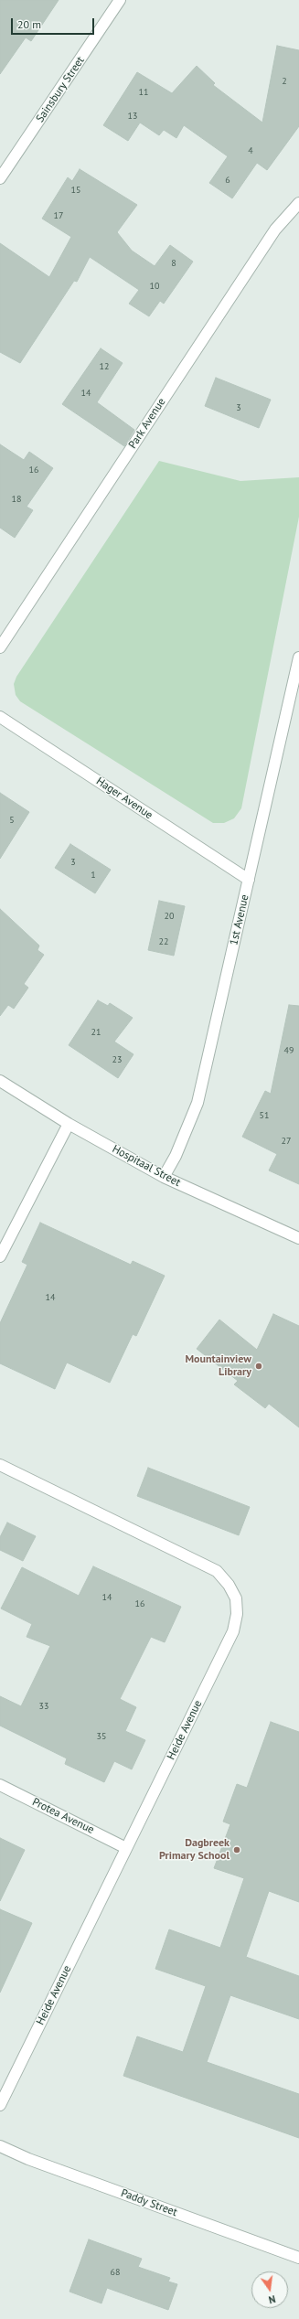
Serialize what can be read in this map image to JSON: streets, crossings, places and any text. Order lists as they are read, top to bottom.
{
  "streets": {
    "street": [
      "Sainsbury Street",
      "Park Avenue",
      "Hager Avenue",
      "1st Avenue",
      "Hospitaal Street",
      "Heide Avenue",
      "Protea Avenue",
      "Paddy Street"
    ]
  },
  "crossings": [
    ["Hager Avenue", "1st Avenue"],
    ["1st Avenue", "Hospitaal Street"],
    ["Heide Avenue", "Protea Avenue"]
  ],
  "places": ["Mountainview Library", "Dagbreek Primary School"],
  "house_numbers": [
    "2",
    "11",
    "13",
    "4",
    "6",
    "15",
    "17",
    "8",
    "10",
    "12",
    "14",
    "3",
    "16",
    "18",
    "5",
    "3",
    "1",
    "20",
    "22",
    "21",
    "49",
    "23",
    "51",
    "27",
    "14",
    "14",
    "16",
    "33",
    "35",
    "68"
  ],
  "scale_bar": "20 m",
  "north": "bottom"
}
